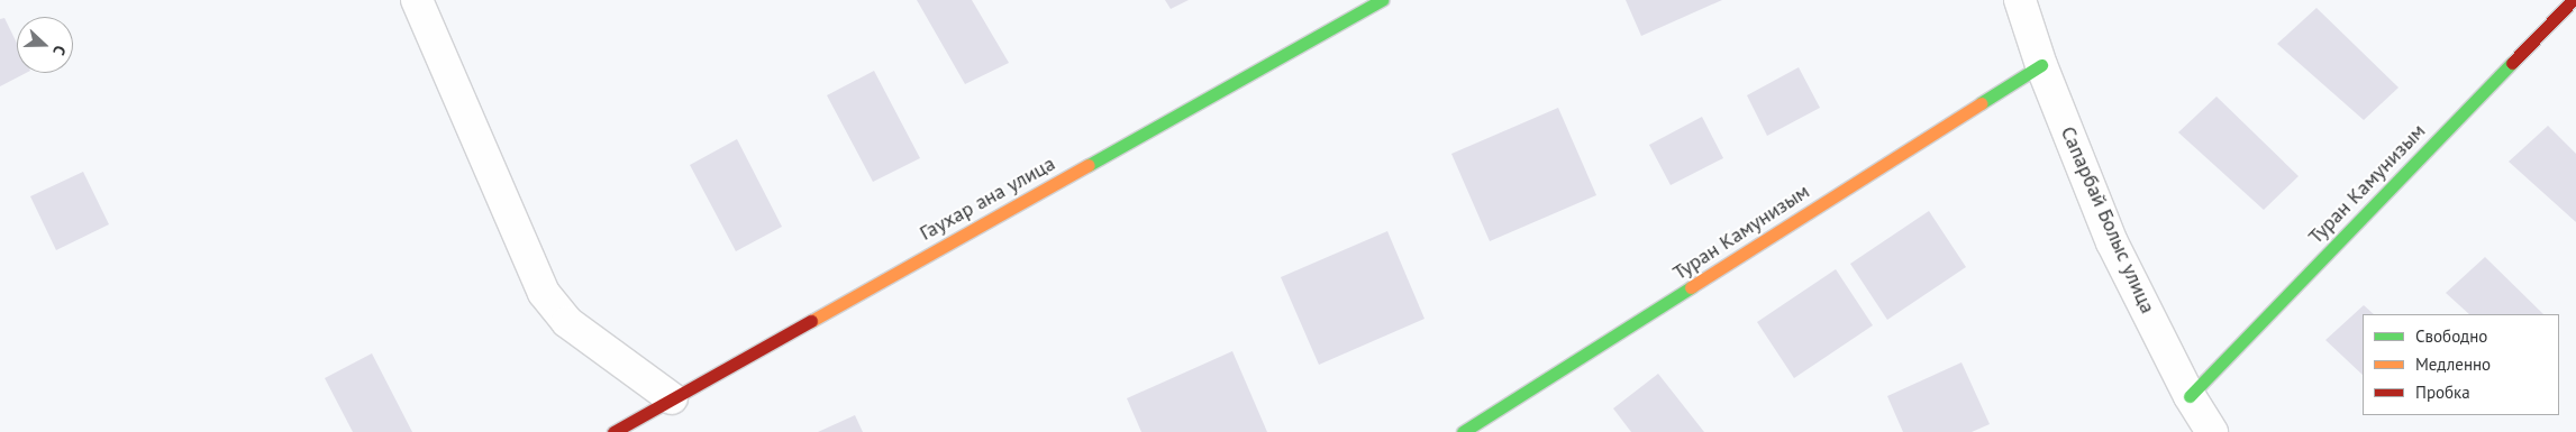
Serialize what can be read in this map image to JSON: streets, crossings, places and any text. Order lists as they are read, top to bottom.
{
  "streets": {
    "street": ["Туран Камунизым", "Гаухар ана улица", "Сапарбай Болыс улица"]
  },
  "crossings": [
    ["Туран Камунизым", "Сапарбай Болыс улица"]
  ],
  "legend": ["Свободно", "Медленно", "Пробка"],
  "north": "right"
}
